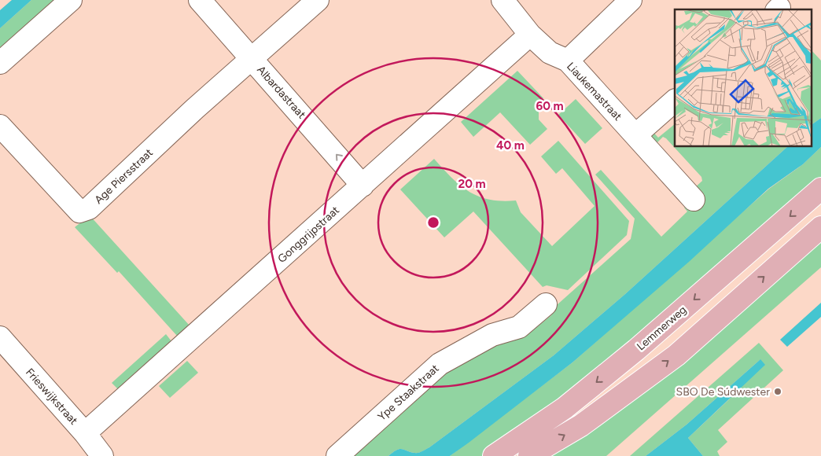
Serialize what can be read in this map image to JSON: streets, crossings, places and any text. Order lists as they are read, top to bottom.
{
  "streets": {
    "main road": ["Lemmerweg"],
    "street": [
      "Liaukemastraat",
      "Albardastraat",
      "Age Piersstraat",
      "Gonggrijpstraat",
      "Ype Staakstraat",
      "Frieswijkstraat"
    ]
  },
  "crossings": [
    ["Liaukemastraat", "Gonggrijpstraat"],
    ["Albardastraat", "Age Piersstraat"],
    ["Albardastraat", "Gonggrijpstraat"],
    ["Gonggrijpstraat", "Frieswijkstraat"]
  ],
  "one_way": ["Albardastraat"],
  "places": ["SBO De Súdwester"],
  "rings": ["60 m", "40 m", "20 m"]
}
